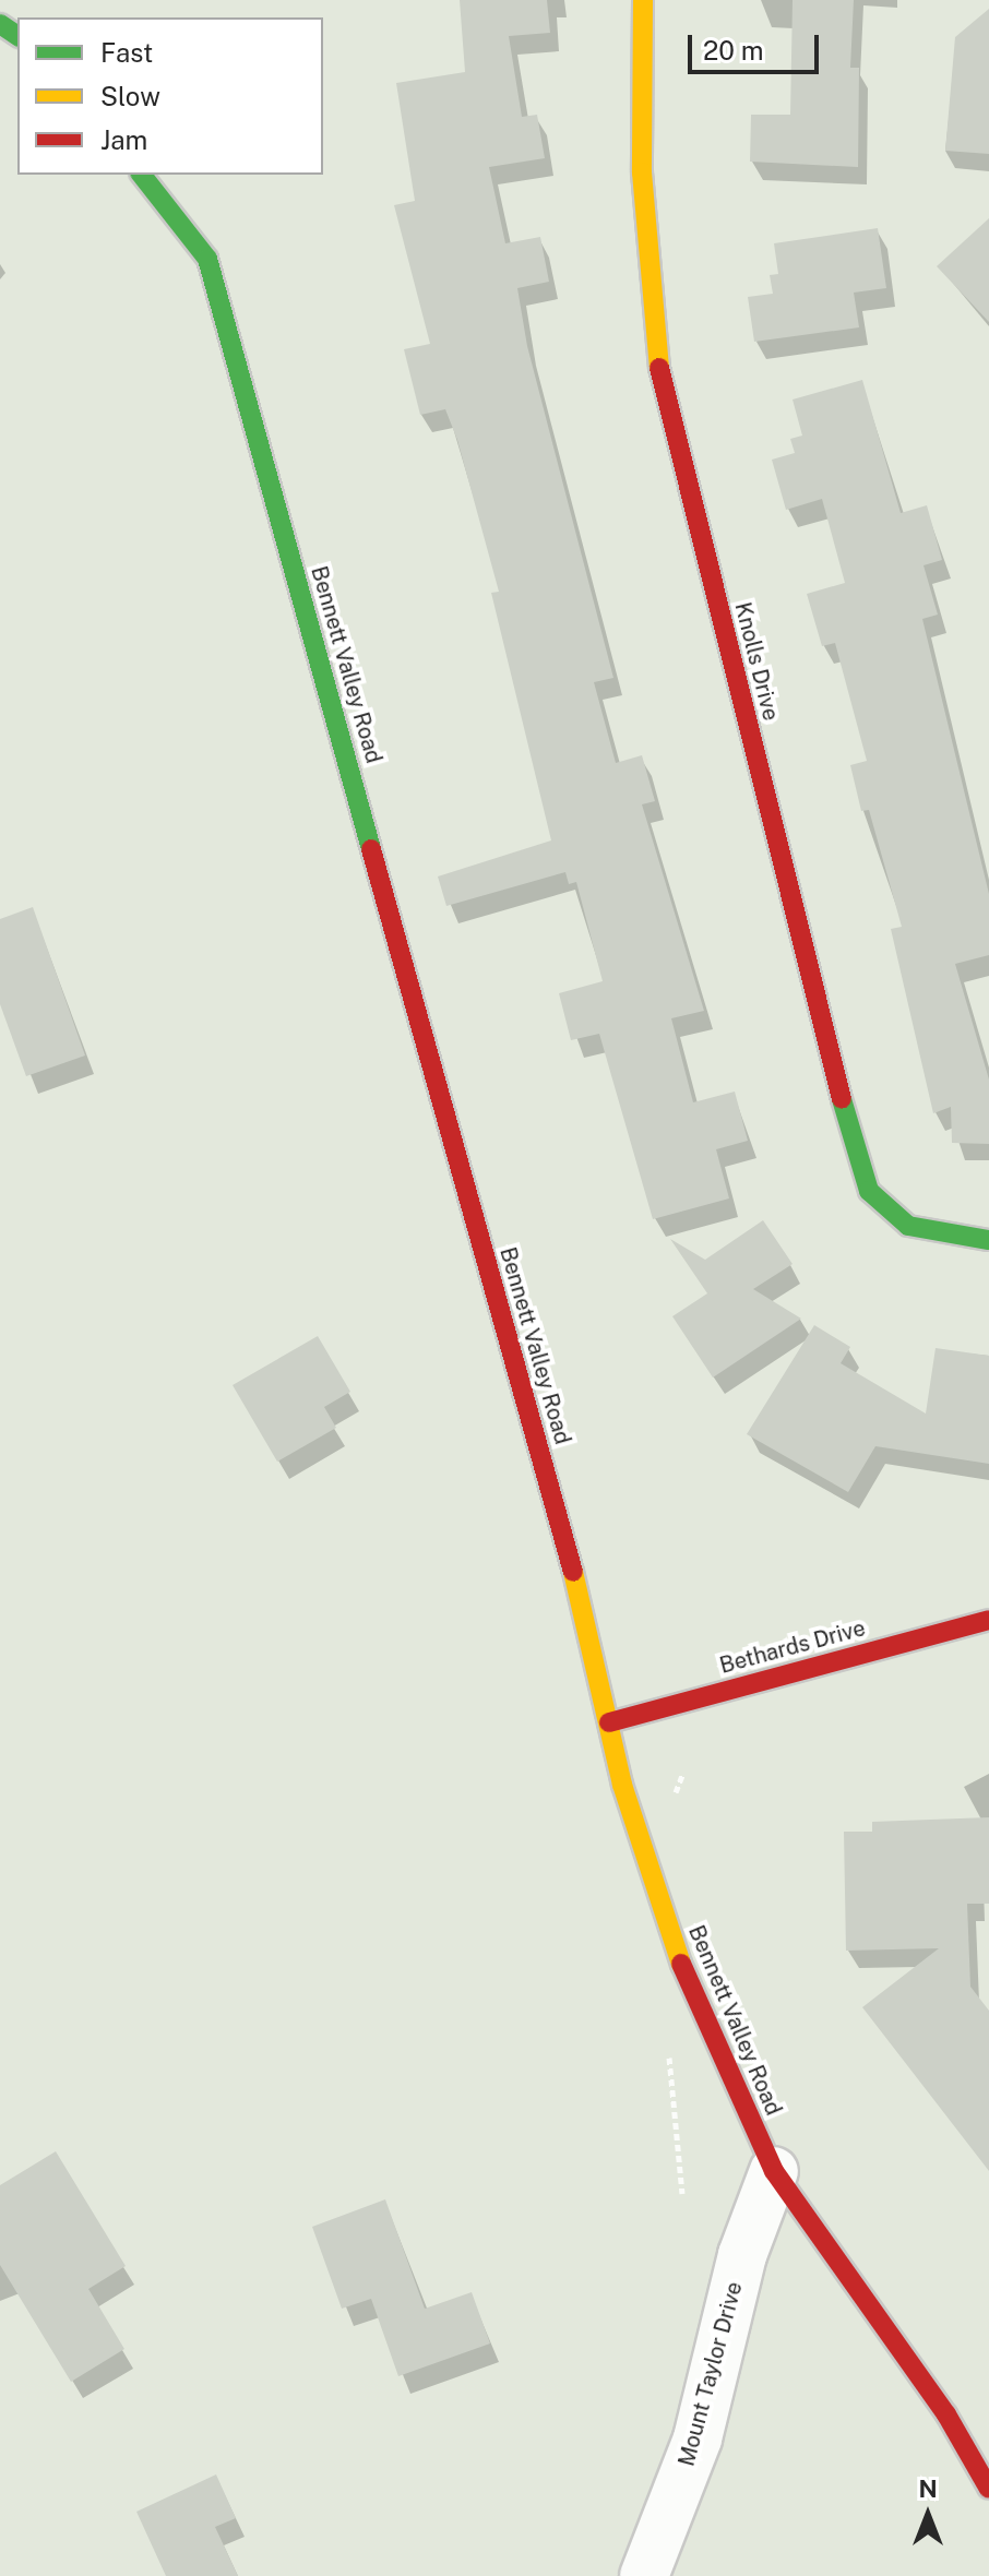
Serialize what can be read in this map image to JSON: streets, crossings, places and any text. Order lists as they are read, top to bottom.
{
  "streets": {
    "street": [
      "Knolls Drive",
      "Bennett Valley Road",
      "Bethards Drive",
      "Mount Taylor Drive"
    ]
  },
  "crossings": [
    ["Bennett Valley Road", "Bethards Drive"],
    ["Bennett Valley Road", "Mount Taylor Drive"]
  ],
  "legend": ["Fast", "Slow", "Jam"],
  "scale_bar": "20 m",
  "north": "top"
}
